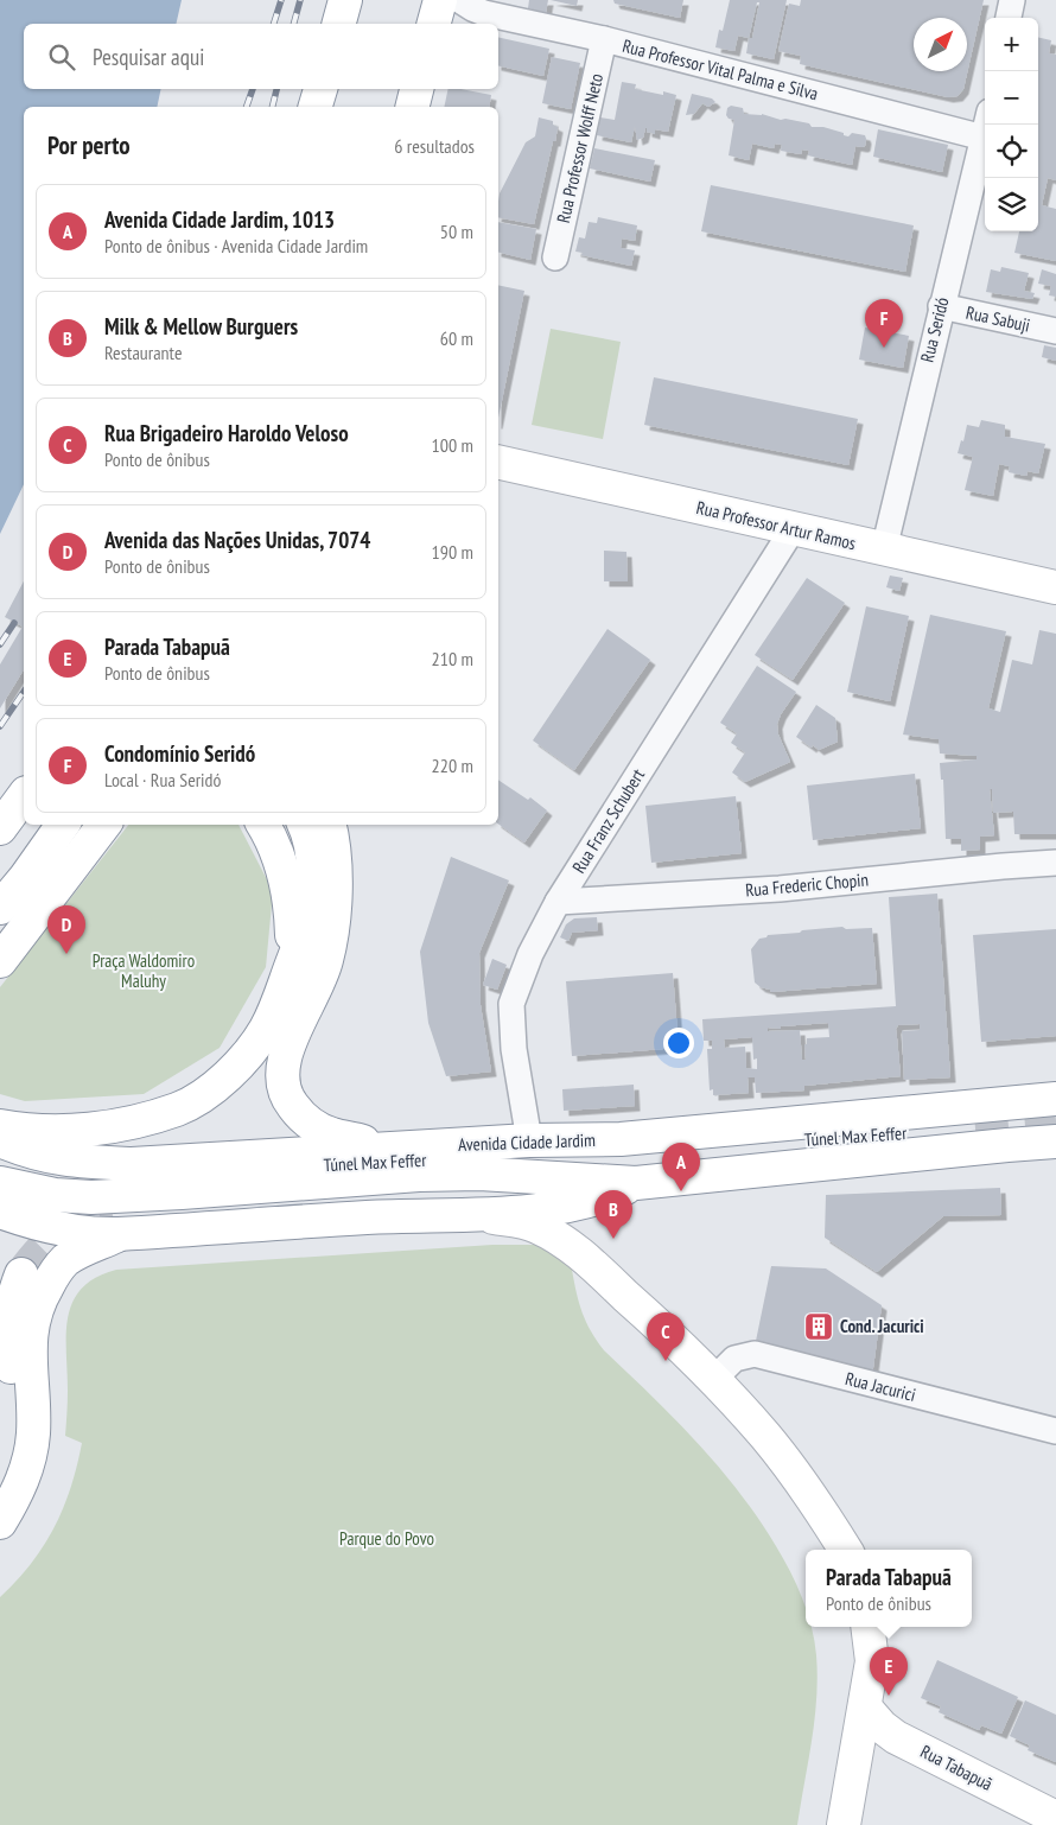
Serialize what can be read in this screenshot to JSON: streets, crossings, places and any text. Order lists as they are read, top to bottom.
{
  "streets": {
    "main road": [
      "Rua Professor Artur Ramos",
      "Túnel Max Feffer",
      "Avenida Cidade Jardim",
      "Rua Tabapuã"
    ],
    "street": [
      "Rua Professor Vital Palma e Silva",
      "Rua Professor Wolff Neto",
      "Rua Sabuji",
      "Rua Seridó",
      "Rua Franz Schubert",
      "Rua Frederic Chopin",
      "Rua Jacurici"
    ]
  },
  "crossings": [
    ["Rua Professor Vital Palma e Silva", "Rua Professor Wolff Neto"],
    ["Rua Professor Vital Palma e Silva", "Rua Seridó"],
    ["Rua Sabuji", "Rua Seridó"],
    ["Rua Seridó", "Rua Professor Artur Ramos"],
    ["Rua Professor Artur Ramos", "Rua Franz Schubert"],
    ["Rua Franz Schubert", "Rua Frederic Chopin"],
    ["Rua Franz Schubert", "Avenida Cidade Jardim"],
    ["Túnel Max Feffer", "Avenida Cidade Jardim"]
  ],
  "parks": ["Praça Waldomiro Maluhy", "Parque do Povo"],
  "places": {
    "building": ["Cond. Jacurici"]
  },
  "north": "top right",
  "page": {
    "map_buttons": ["+", "−"],
    "search": "Pesquisar aqui",
    "heading": ["Por perto", "6 resultados"],
    "list": [
      {
        "mark": "A",
        "name": "Avenida Cidade Jardim, 1013",
        "note": "Ponto de ônibus · Avenida Cidade Jardim",
        "value": "50 m"
      },
      {
        "mark": "B",
        "name": "Milk & Mellow Burguers",
        "note": "Restaurante",
        "value": "60 m"
      },
      {
        "mark": "C",
        "name": "Rua Brigadeiro Haroldo Veloso",
        "note": "Ponto de ônibus",
        "value": "100 m"
      },
      {
        "mark": "D",
        "name": "Avenida das Nações Unidas, 7074",
        "note": "Ponto de ônibus",
        "value": "190 m"
      },
      {
        "mark": "E",
        "name": "Parada Tabapuã",
        "note": "Ponto de ônibus",
        "value": "210 m"
      },
      {
        "mark": "F",
        "name": "Condomínio Seridó",
        "note": "Local · Rua Seridó",
        "value": "220 m"
      }
    ],
    "pins": [
      "F",
      "D",
      "A",
      "B",
      "C",
      "E"
    ],
    "popup": ["Parada Tabapuã", "Ponto de ônibus"]
  }
}
